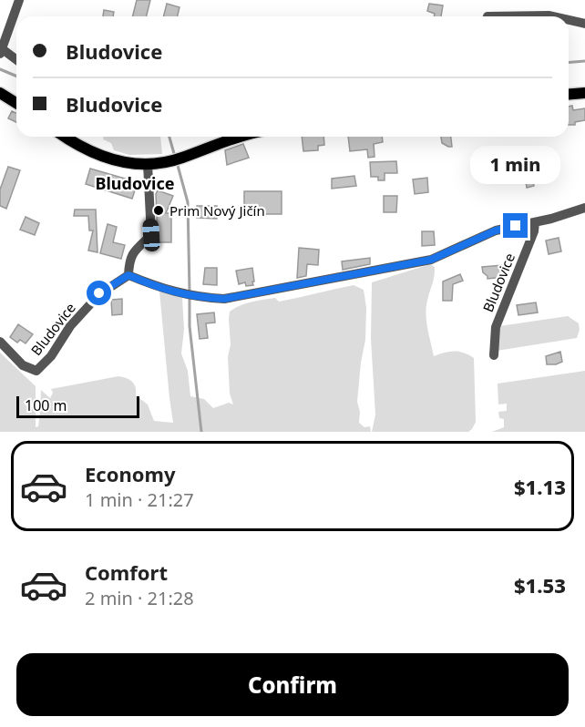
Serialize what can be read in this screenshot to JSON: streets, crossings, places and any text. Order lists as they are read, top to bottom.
{
  "streets": {
    "street": ["Bludovice"]
  },
  "districts": ["Bludovice"],
  "places": ["Prim Nový Jičín"],
  "scale_bar": "100 m",
  "page": {
    "banner": ["Bludovice", "Bludovice"],
    "bubble": "1 min",
    "scale": "100 m",
    "list": [
      {
        "name": "Economy",
        "note": "1 min · 21:27",
        "value": "$1.13"
      },
      {
        "name": "Comfort",
        "note": "2 min · 21:28",
        "value": "$1.53"
      }
    ],
    "buttons": "Confirm"
  }
}
